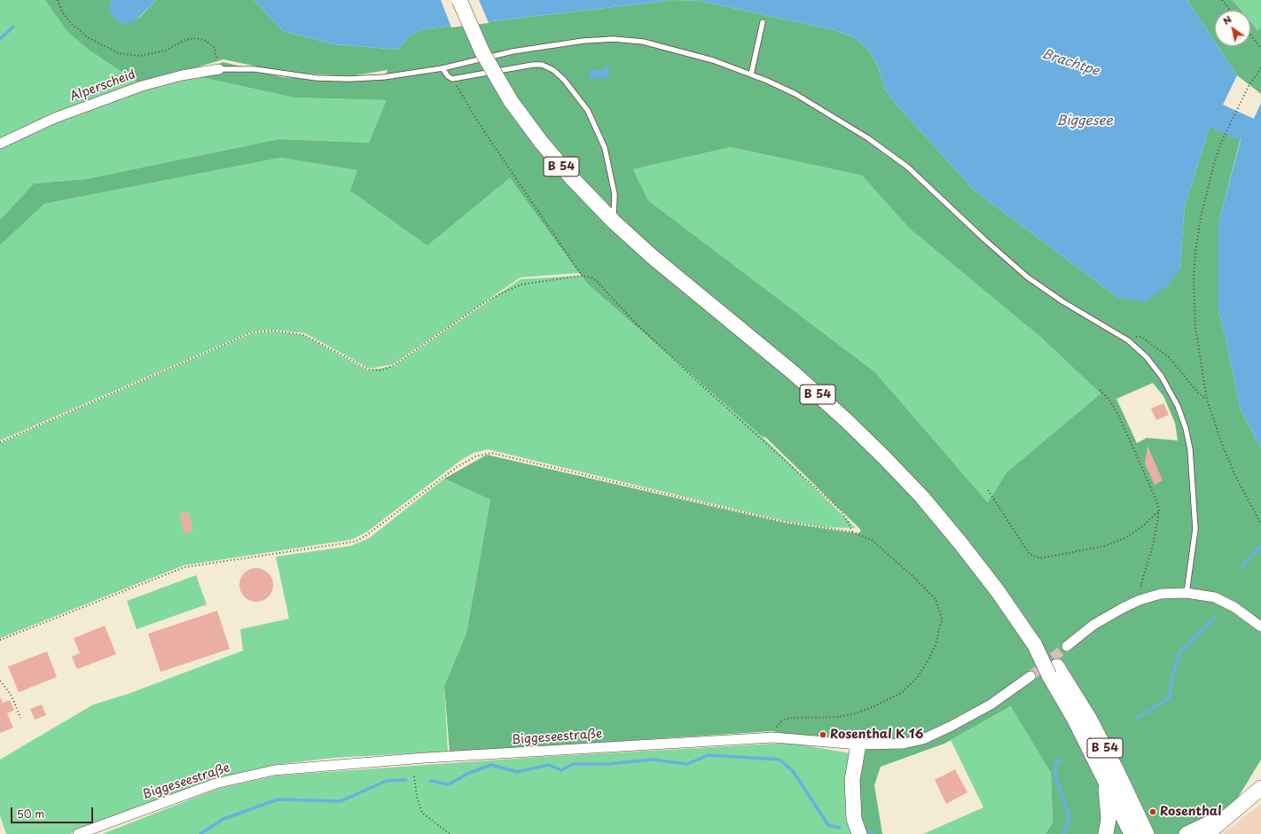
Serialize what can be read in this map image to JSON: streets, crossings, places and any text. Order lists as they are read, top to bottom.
{
  "streets": {
    "main road": ["B 54"],
    "street": ["Alperscheid", "Biggeseestraße"]
  },
  "water": ["Brachtpe", "Biggesee"],
  "places": ["Rosenthal K 16", "Rosenthal"],
  "scale_bar": "50 m",
  "north": "top left"
}
